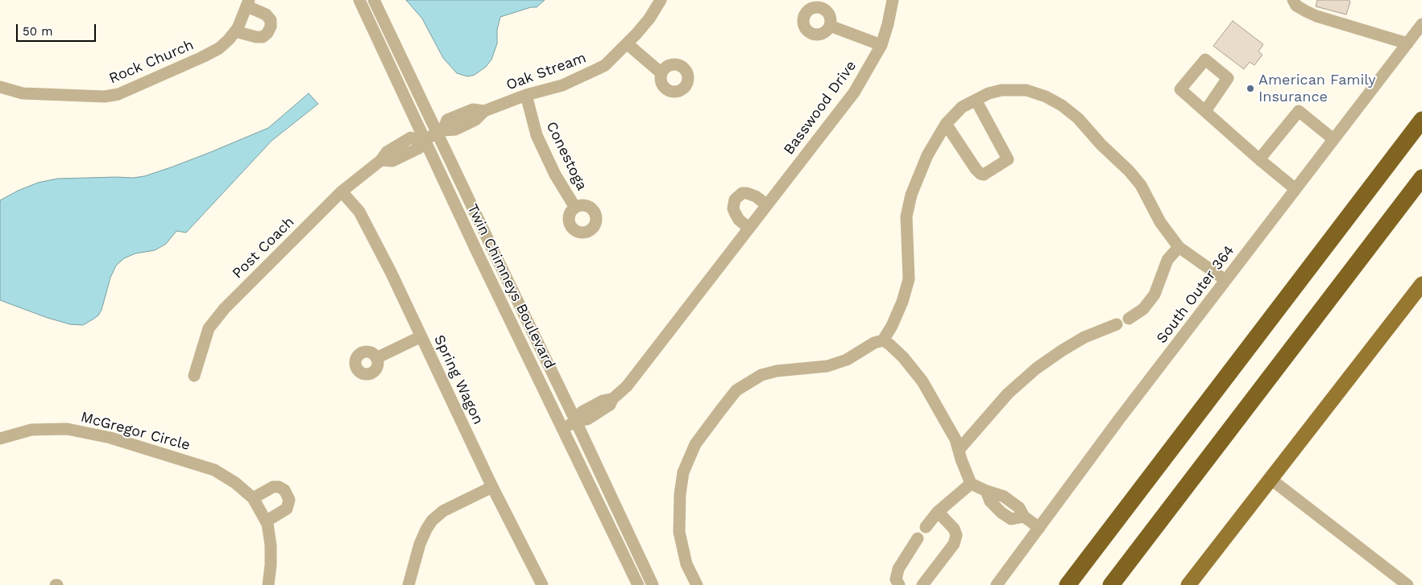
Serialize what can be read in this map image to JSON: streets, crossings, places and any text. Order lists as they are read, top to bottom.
{
  "streets": {
    "street": [
      "Rock Church",
      "Oak Stream",
      "Basswood Drive",
      "Conestoga",
      "Post Coach",
      "Twin Chimneys Boulevard",
      "South Outer 364",
      "Spring Wagon",
      "McGregor Circle"
    ]
  },
  "crossings": [
    ["Oak Stream", "Conestoga"],
    ["Oak Stream", "Post Coach"],
    ["Oak Stream", "Twin Chimneys Boulevard"],
    ["Basswood Drive", "Twin Chimneys Boulevard"],
    ["Post Coach", "Twin Chimneys Boulevard"],
    ["Post Coach", "Spring Wagon"]
  ],
  "places": ["American Family Insurance"],
  "scale_bar": "50 m"
}
